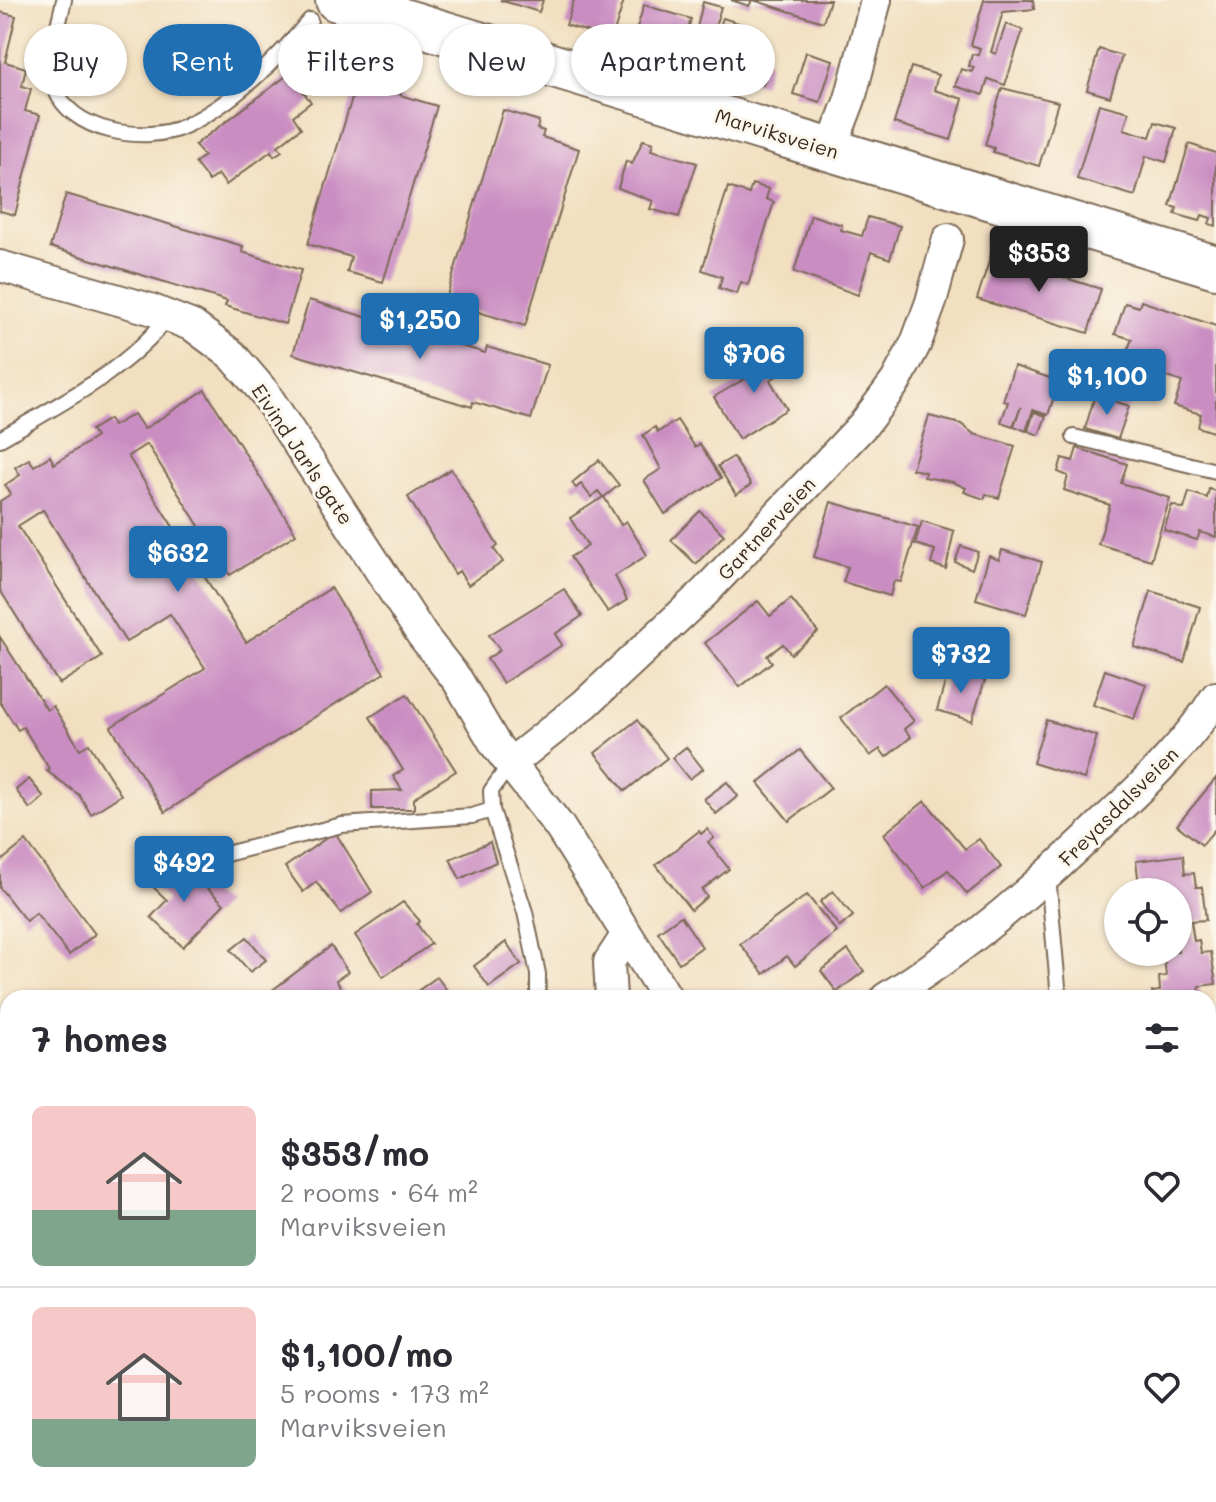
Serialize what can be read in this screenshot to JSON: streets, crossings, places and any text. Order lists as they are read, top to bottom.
{
  "streets": {
    "main road": ["Marviksveien"],
    "street": ["Eivind Jarls gate", "Gartnerveien", "Freyasdalsveien"]
  },
  "crossings": [
    ["Eivind Jarls gate", "Gartnerveien"]
  ],
  "page": {
    "chip": [
      "Buy",
      "Rent",
      "Filters",
      "New",
      "Apartment"
    ],
    "price": [
      "$353",
      "$1,250",
      "$706",
      "$1,100",
      "$632",
      "$732",
      "$492"
    ],
    "heading": "7 homes",
    "list": [
      {
        "name": "$353/mo",
        "note": "2 rooms · 64 m² · Marviksveien"
      },
      {
        "name": "$1,100/mo",
        "note": "5 rooms · 173 m² · Marviksveien"
      }
    ]
  }
}
